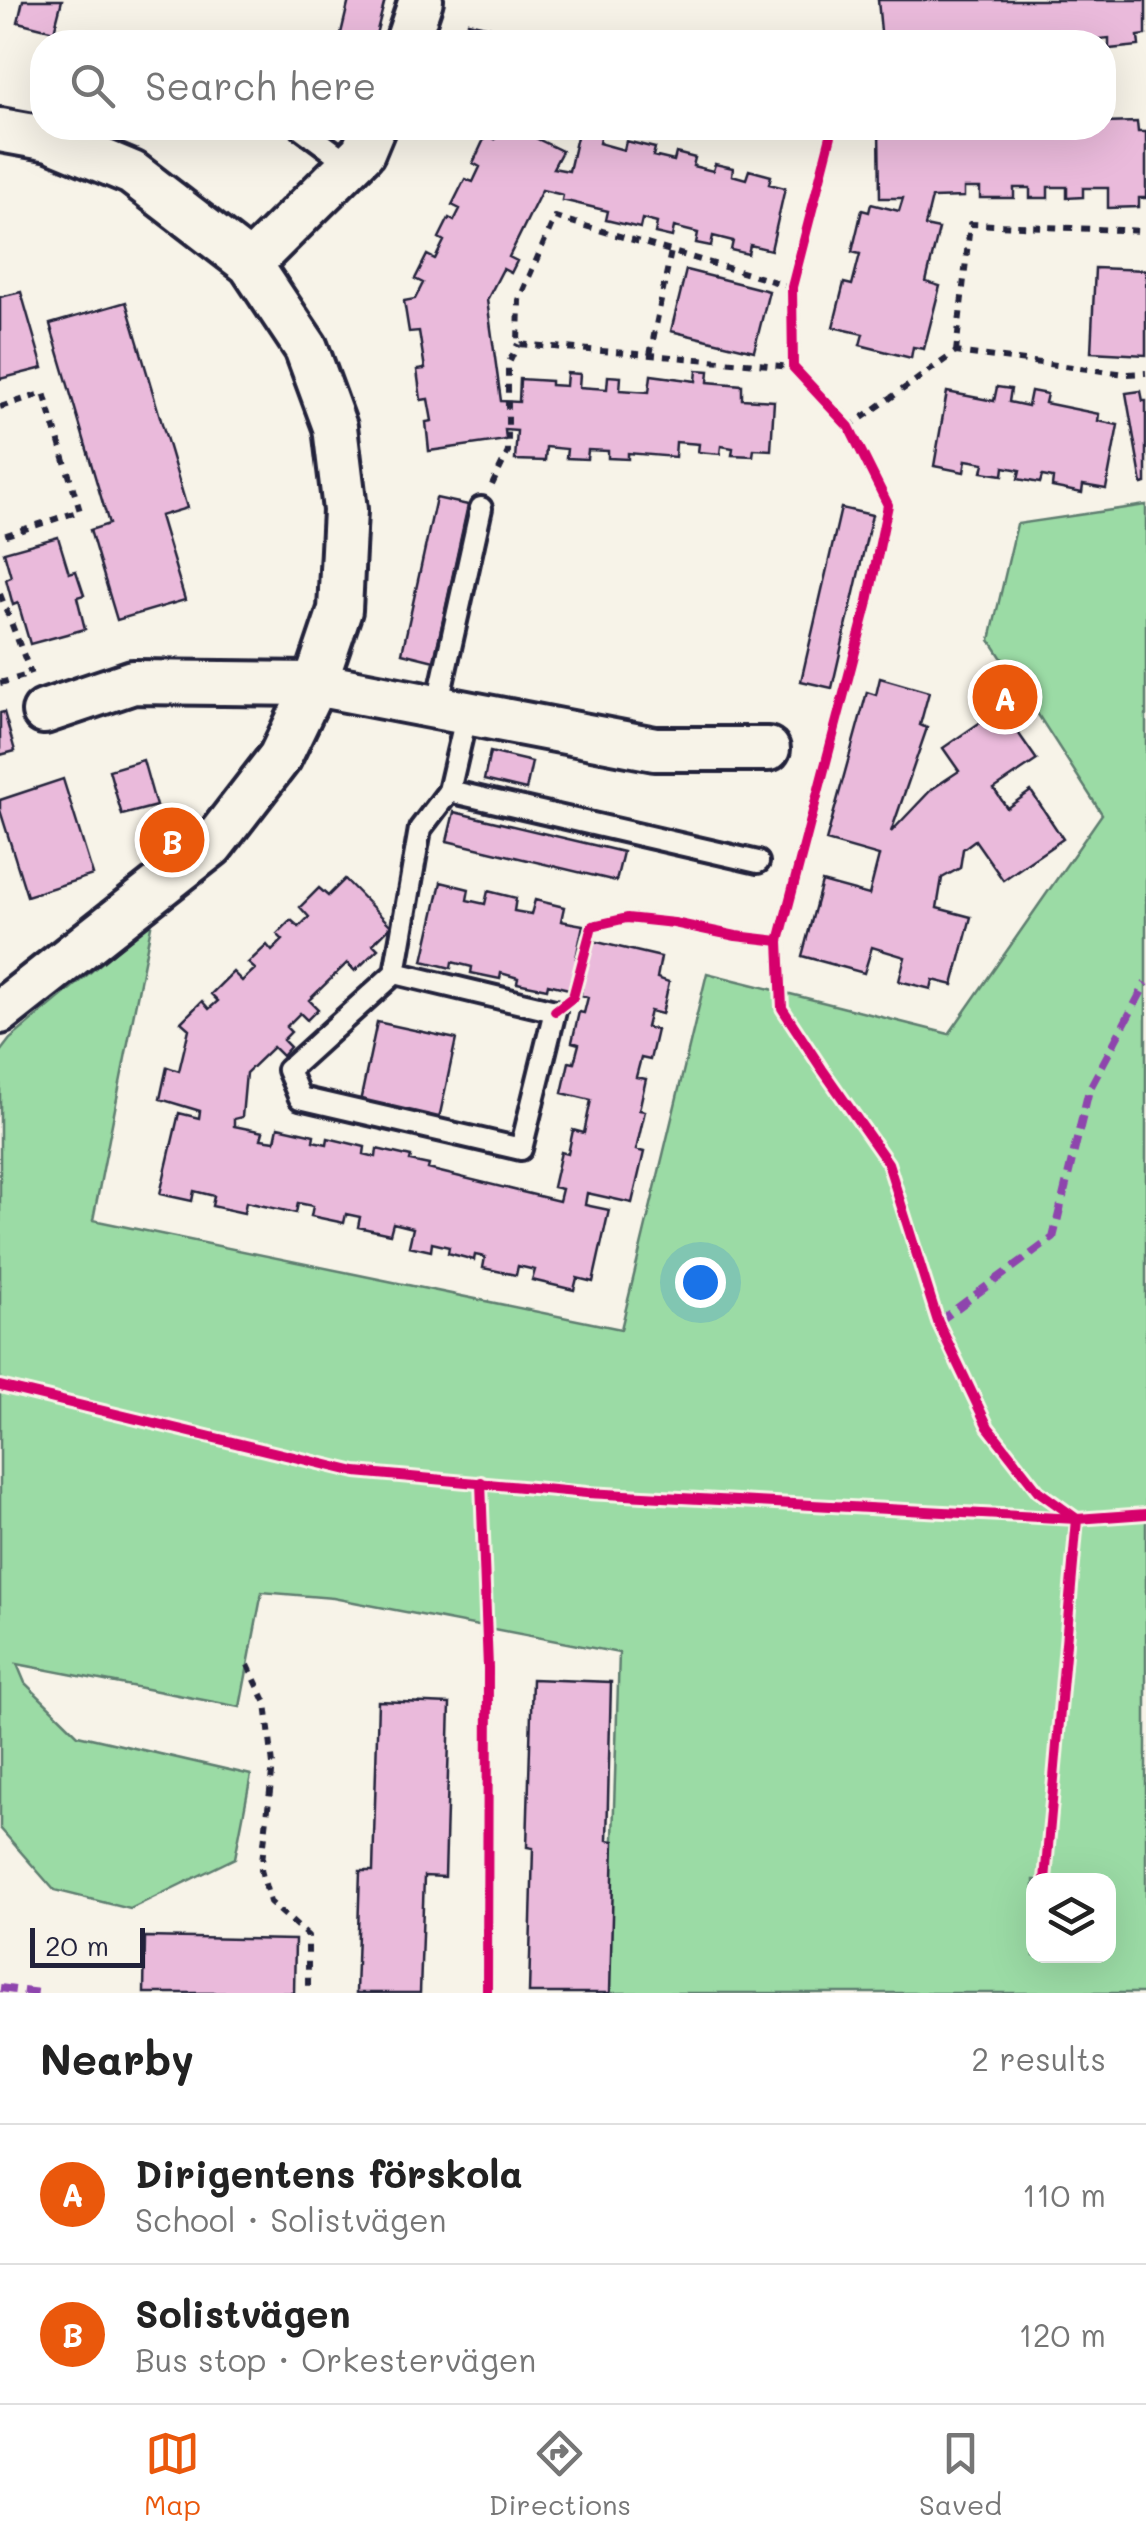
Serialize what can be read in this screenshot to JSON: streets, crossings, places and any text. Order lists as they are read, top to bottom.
{
  "scale_bar": "20 m",
  "page": {
    "search": "Search here",
    "pins": ["A", "B"],
    "scale": "20 m",
    "heading": ["Nearby", "2 results"],
    "list": [
      {
        "mark": "A",
        "name": "Dirigentens förskola",
        "note": "School · Solistvägen",
        "value": "110 m"
      },
      {
        "mark": "B",
        "name": "Solistvägen",
        "note": "Bus stop · Orkestervägen",
        "value": "120 m"
      }
    ],
    "nav": ["Map", "Directions", "Saved"]
  }
}
